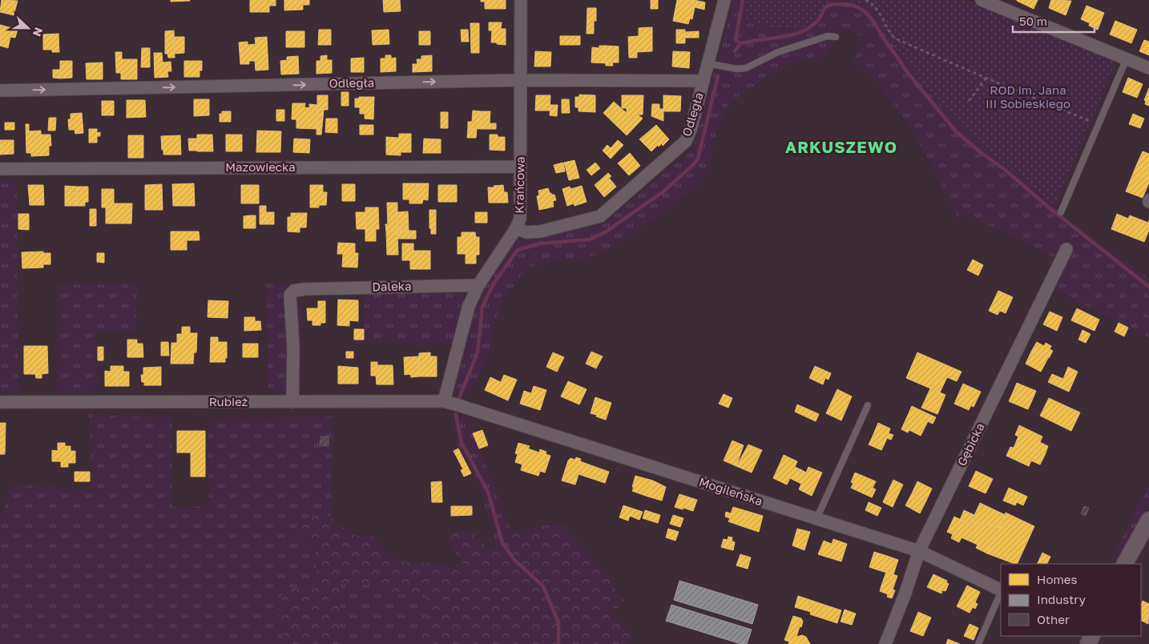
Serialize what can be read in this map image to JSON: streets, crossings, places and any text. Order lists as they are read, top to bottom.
{
  "streets": {
    "street": [
      "Odległa",
      "Mazowiecka",
      "Krańcowa",
      "Daleka",
      "Rubież",
      "Gębicka",
      "Mogileńska"
    ]
  },
  "crossings": [
    ["Odległa", "Krańcowa"],
    ["Mazowiecka", "Krańcowa"],
    ["Krańcowa", "Daleka"],
    ["Krańcowa", "Rubież"],
    ["Krańcowa", "Mogileńska"],
    ["Daleka", "Rubież"],
    ["Rubież", "Mogileńska"],
    ["Gębicka", "Mogileńska"]
  ],
  "one_way": ["Odległa"],
  "districts": ["ARKUSZEWO"],
  "parks": ["ROD im. Jana III Sobieskiego"],
  "legend": ["Homes", "Industry", "Other"],
  "scale_bar": "50 m",
  "north": "right"
}
